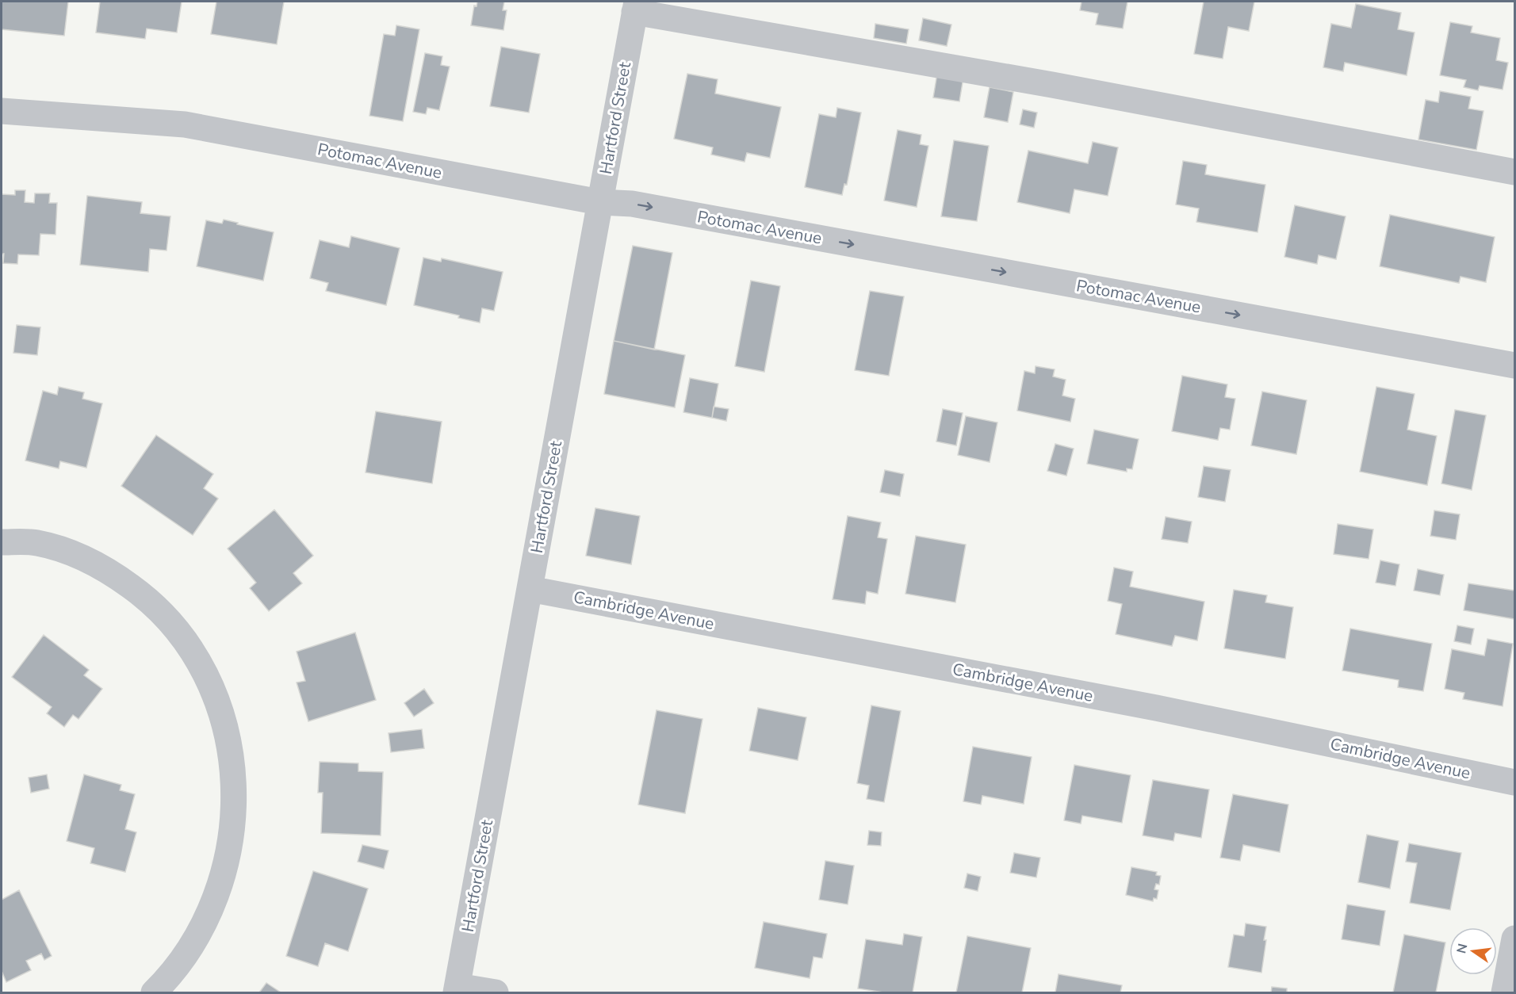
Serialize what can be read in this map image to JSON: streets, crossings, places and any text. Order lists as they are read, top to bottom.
{
  "streets": {
    "street": ["Hartford Street", "Potomac Avenue", "Cambridge Avenue"]
  },
  "crossings": [
    ["Hartford Street", "Potomac Avenue"],
    ["Hartford Street", "Cambridge Avenue"]
  ],
  "north": "left"
}
